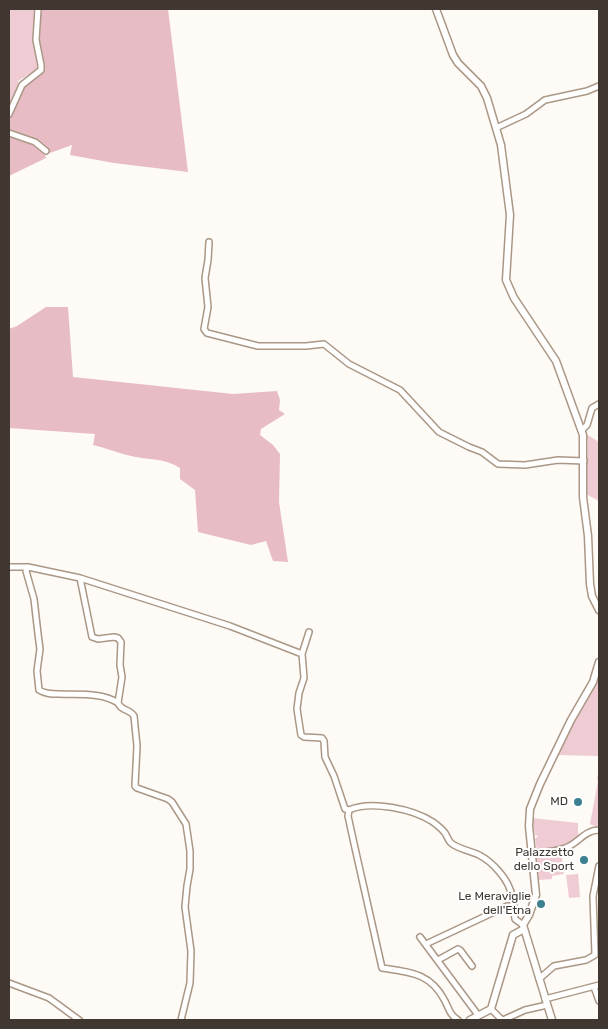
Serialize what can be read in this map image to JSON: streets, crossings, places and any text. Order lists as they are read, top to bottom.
{
  "places": ["MD", "Palazzetto dello Sport", "Le Meraviglie dell'Etna"]
}
